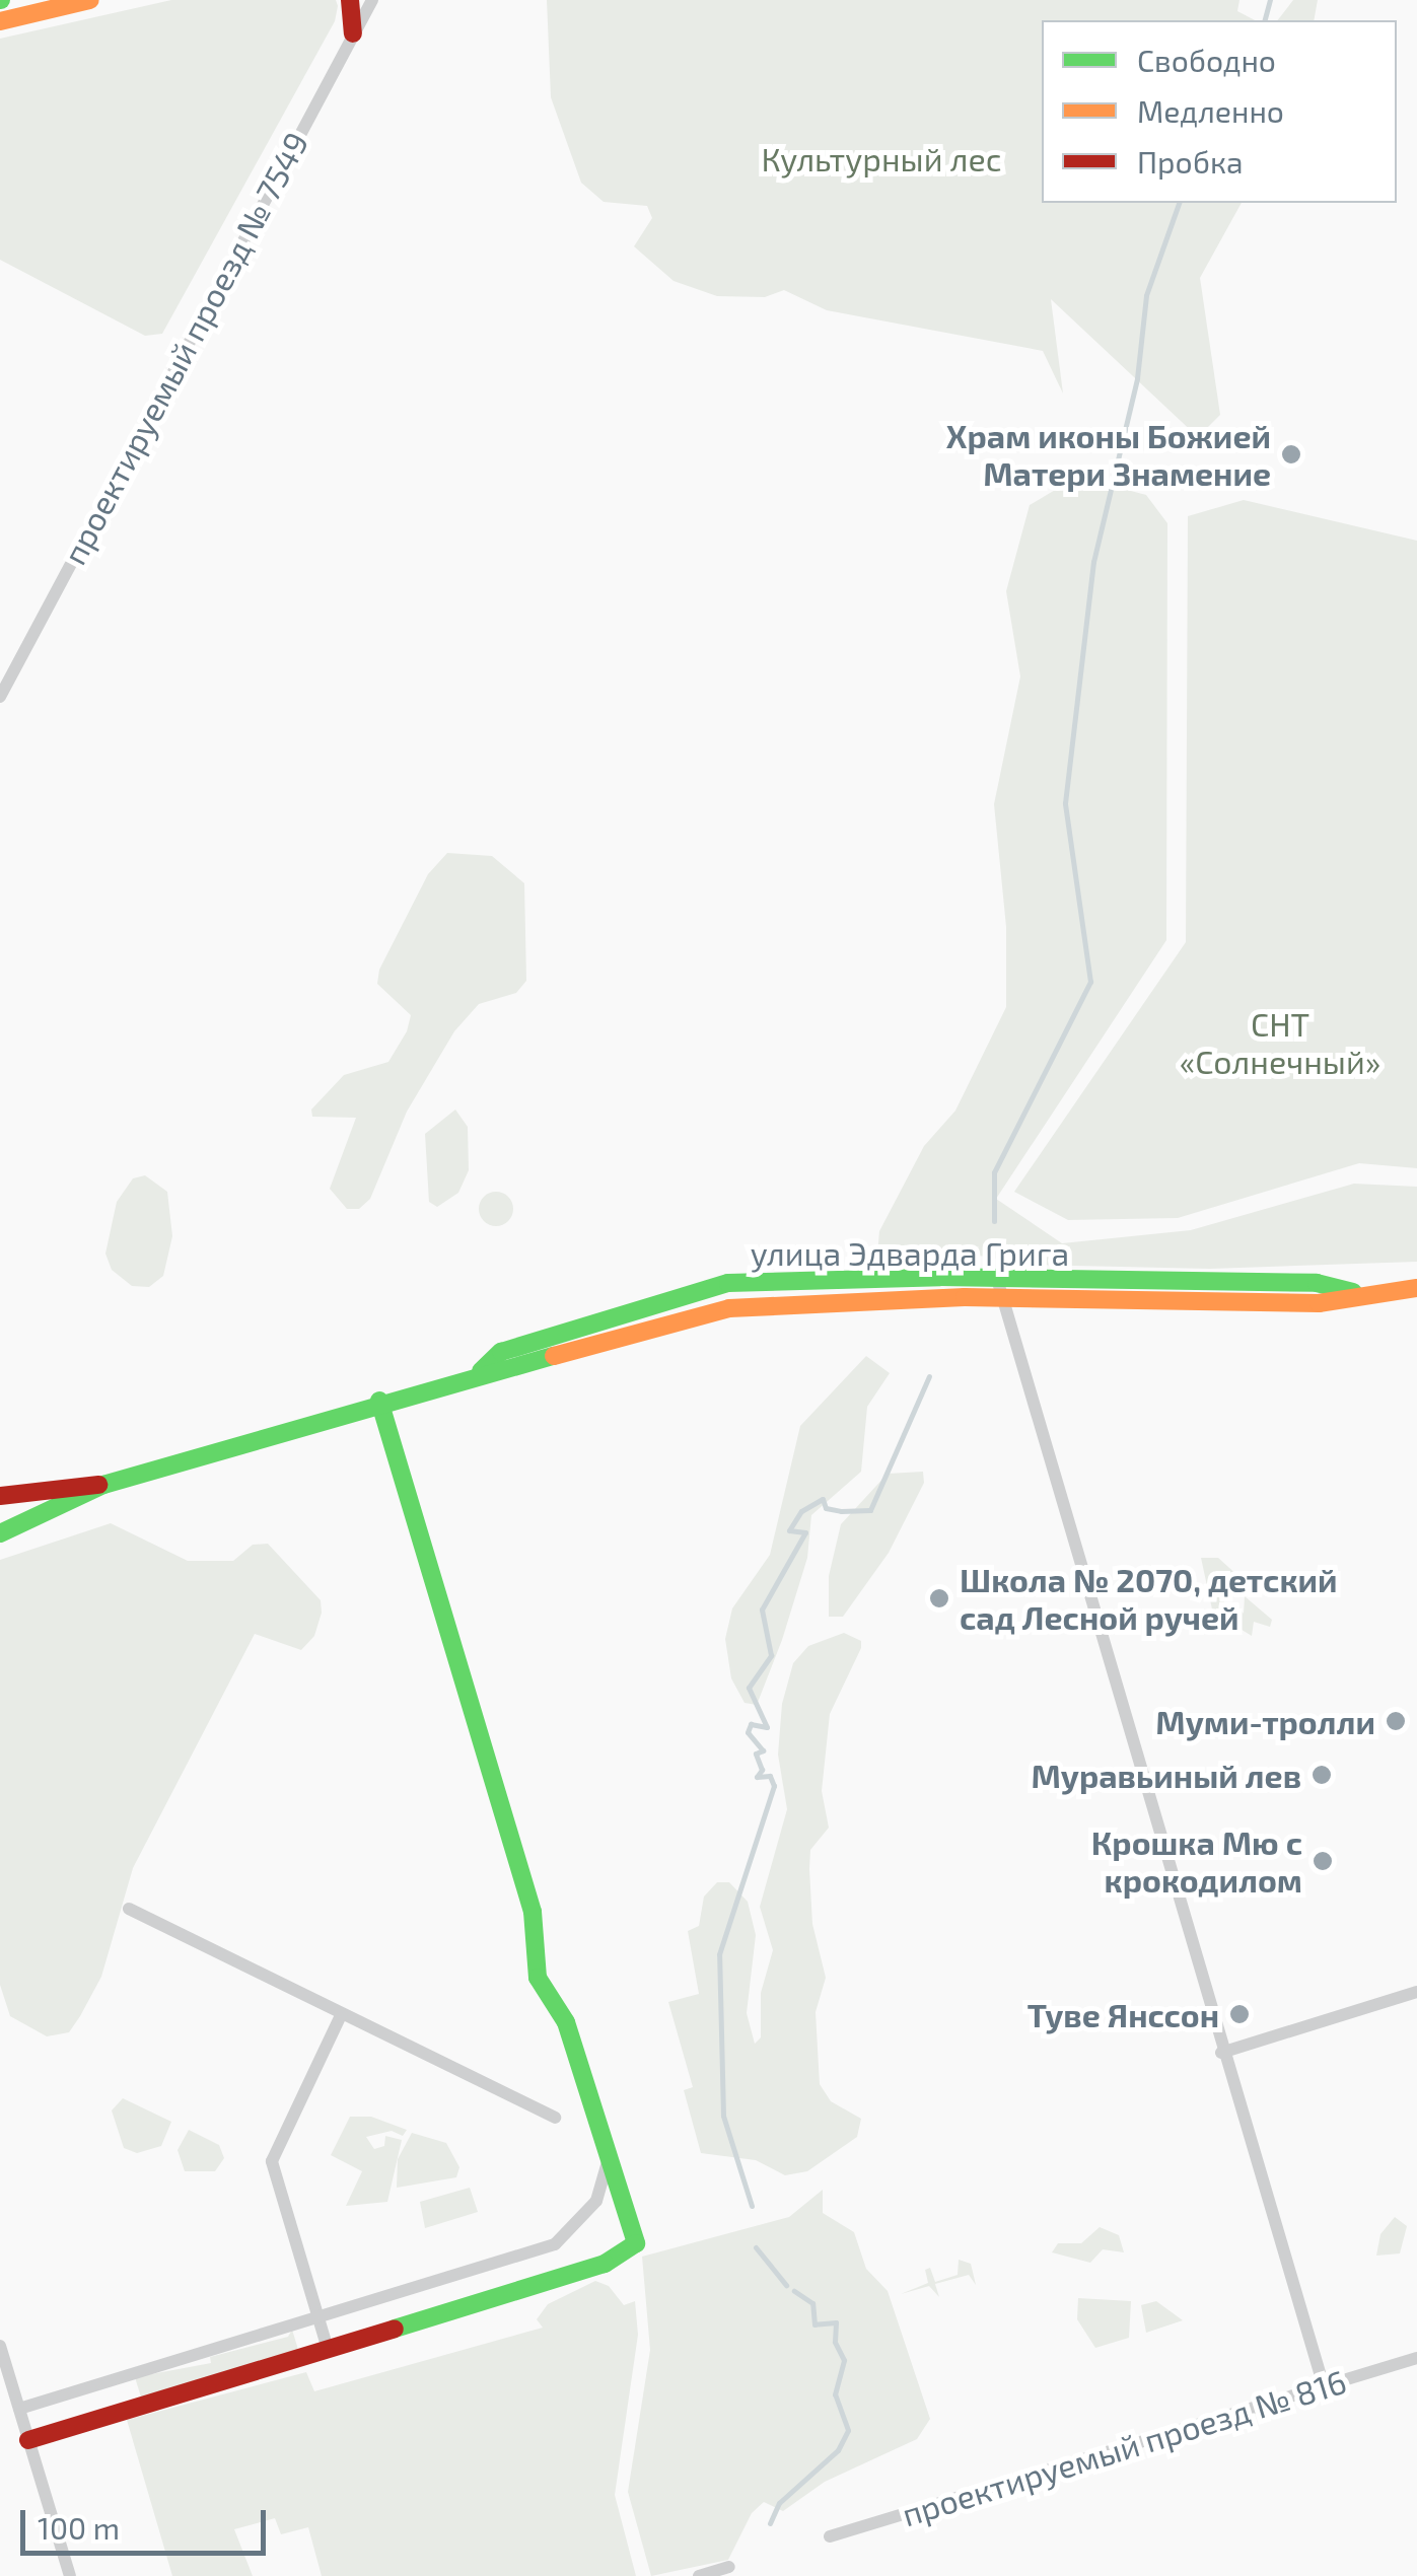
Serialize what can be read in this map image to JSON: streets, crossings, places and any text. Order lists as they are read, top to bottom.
{
  "streets": {
    "street": ["проектируемый проезд № 7549", "улица Эдварда Грига", "проектируемый проезд № 816"]
  },
  "parks": ["Культурный лес", "СНТ «Солнечный»"],
  "places": [
    "Храм иконы Божией Матери Знамение",
    "Школа № 2070, детский сад Лесной ручей",
    "Муми-тролли",
    "Муравьиный лев",
    "Крошка Мю с крокодилом",
    "Туве Янссон"
  ],
  "legend": ["Свободно", "Медленно", "Пробка"],
  "scale_bar": "100 m"
}
